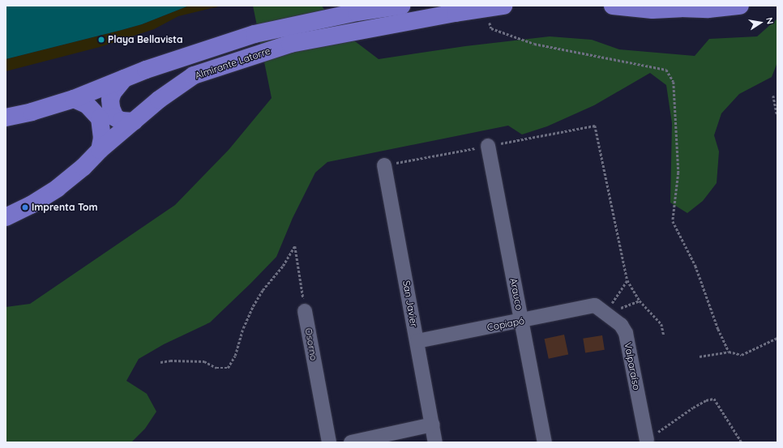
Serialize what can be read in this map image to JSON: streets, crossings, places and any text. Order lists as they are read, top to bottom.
{
  "streets": {
    "main road": ["Almirante Latorre"],
    "street": [
      "Arauco",
      "San Javier",
      "Copiapó",
      "Osorno",
      "Valparaíso"
    ]
  },
  "crossings": [
    ["Arauco", "Copiapó"],
    ["San Javier", "Copiapó"],
    ["Copiapó", "Valparaíso"]
  ],
  "places": ["Playa Bellavista", "Imprenta Tom"],
  "north": "right"
}
